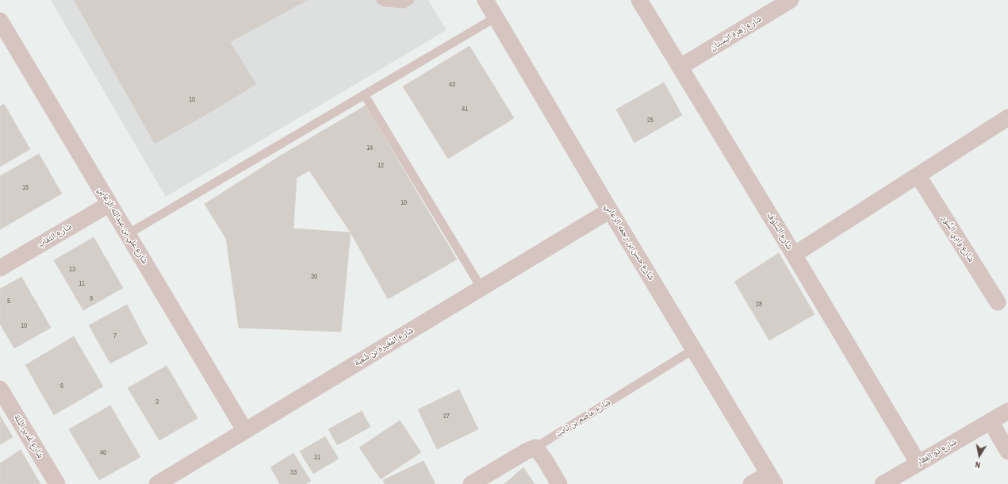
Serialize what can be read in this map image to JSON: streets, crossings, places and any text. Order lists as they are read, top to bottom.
{
  "streets": {
    "street": [
      "شارع زَهرة البُستان",
      "شارع علي بن عبدالله الزعابي",
      "شارع السلوف",
      "شارع الثقاب",
      "شارع وادِي السُّور",
      "شارع حسن بن رحمه الزعابي",
      "شارع المُغِيرة بن شُعبة",
      "شارع عاصم بن ثابت",
      "شارع غَدير الثَّلة",
      "شارع ذو الفِقار"
    ]
  },
  "crossings": [
    ["شارع زَهرة البُستان", "شارع السلوف"],
    ["شارع علي بن عبدالله الزعابي", "شارع الثقاب"],
    ["شارع علي بن عبدالله الزعابي", "شارع المُغِيرة بن شُعبة"],
    ["شارع السلوف", "شارع ذو الفِقار"],
    ["شارع حسن بن رحمه الزعابي", "شارع المُغِيرة بن شُعبة"],
    ["شارع حسن بن رحمه الزعابي", "شارع عاصم بن ثابت"]
  ],
  "house_numbers": [
    "43",
    "10",
    "41",
    "25",
    "14",
    "12",
    "15",
    "10",
    "13",
    "30",
    "11",
    "9",
    "5",
    "28",
    "10",
    "7",
    "6",
    "3",
    "27",
    "40",
    "31",
    "33"
  ],
  "north": "bottom"
}
